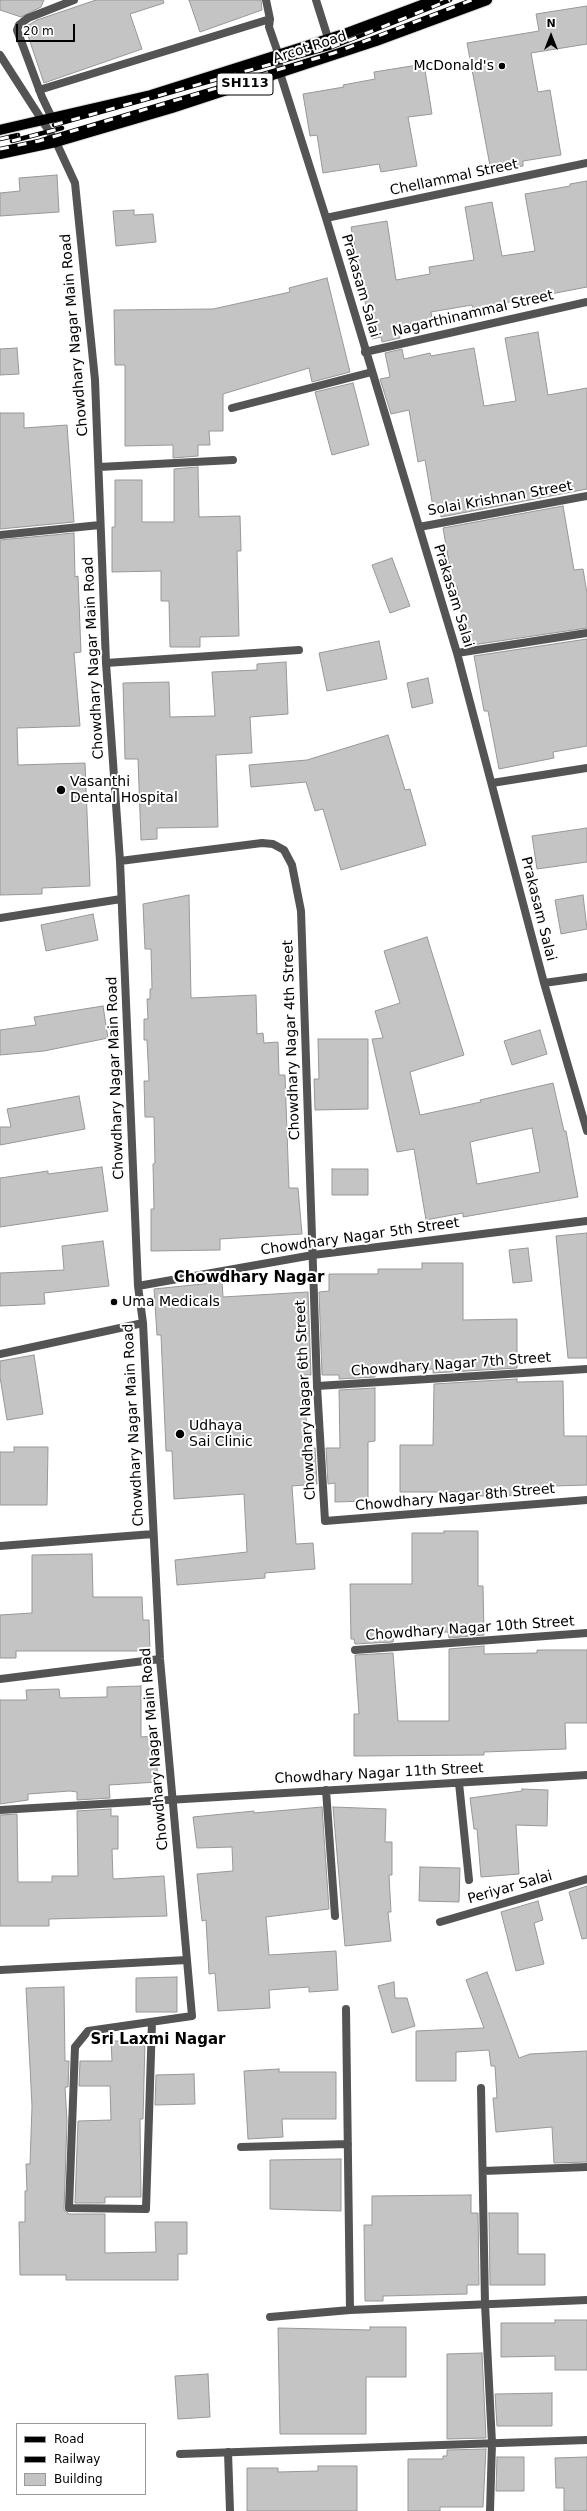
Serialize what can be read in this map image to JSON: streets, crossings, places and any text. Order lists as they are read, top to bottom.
{
  "streets": {
    "main road": ["Arcot Road", "SH113"],
    "street": [
      "Chellammal Street",
      "Prakasam Salai",
      "Nagarthinammal Street",
      "Chowdhary Nagar Main Road",
      "Solai Krishnan Street",
      "Chowdhary Nagar 4th Street",
      "Chowdhary Nagar 5th Street",
      "Chowdhary Nagar 7th Street",
      "Chowdhary Nagar 6th Street",
      "Chowdhary Nagar 8th Street",
      "Chowdhary Nagar 10th Street",
      "Chowdhary Nagar 11th Street",
      "Periyar Salai"
    ]
  },
  "crossings": [
    ["Arcot Road", "Prakasam Salai"],
    ["Arcot Road", "Chowdhary Nagar Main Road"],
    ["Chellammal Street", "Prakasam Salai"],
    ["Prakasam Salai", "Nagarthinammal Street"],
    ["Prakasam Salai", "Solai Krishnan Street"],
    ["Chowdhary Nagar Main Road", "Chowdhary Nagar 4th Street"],
    ["Chowdhary Nagar Main Road", "Chowdhary Nagar 5th Street"],
    ["Chowdhary Nagar Main Road", "Chowdhary Nagar 11th Street"],
    ["Chowdhary Nagar 4th Street", "Chowdhary Nagar 5th Street"],
    ["Chowdhary Nagar 4th Street", "Chowdhary Nagar 6th Street"],
    ["Chowdhary Nagar 5th Street", "Chowdhary Nagar 6th Street"],
    ["Chowdhary Nagar 7th Street", "Chowdhary Nagar 6th Street"],
    ["Chowdhary Nagar 6th Street", "Chowdhary Nagar 8th Street"]
  ],
  "districts": ["Chowdhary Nagar", "Sri Laxmi Nagar"],
  "places": [
    "McDonald's",
    "Vasanthi Dental Hospital",
    "Uma Medicals",
    "Udhaya Sai Clinic"
  ],
  "legend": ["Road", "Railway", "Building"],
  "scale_bar": "20 m",
  "north": "top"
}
